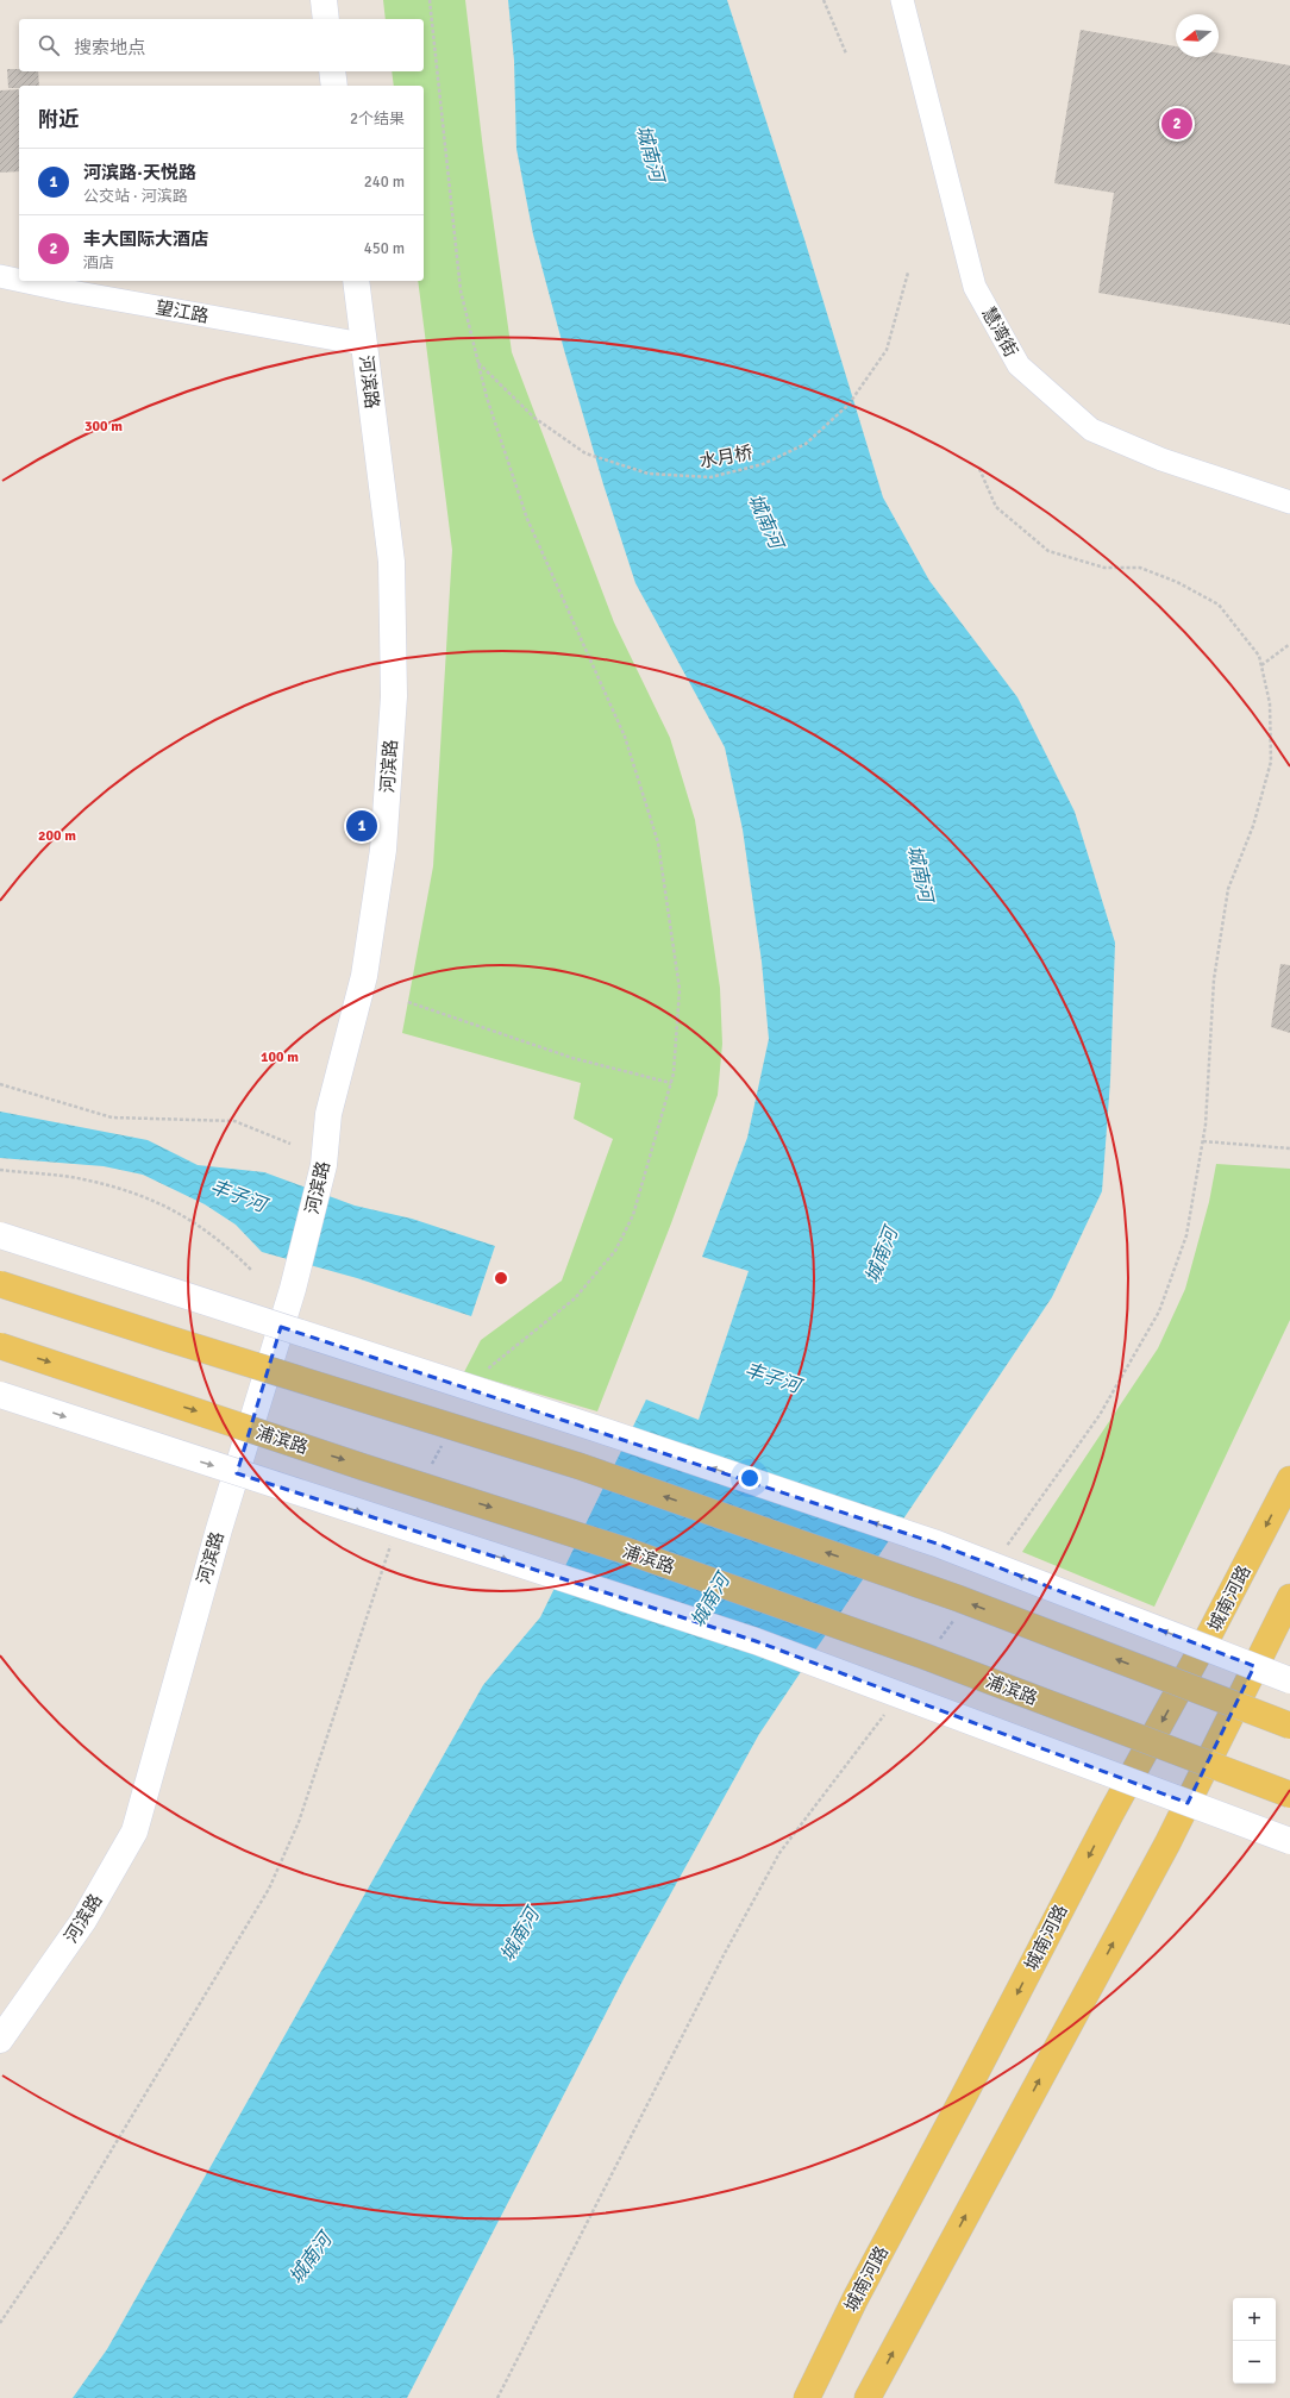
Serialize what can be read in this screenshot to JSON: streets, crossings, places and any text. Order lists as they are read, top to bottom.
{
  "streets": {
    "main road": ["浦滨路", "城南河路"],
    "street": ["望江路", "慧湾街", "河滨路"],
    "path": ["水月桥"]
  },
  "crossings": [
    ["望江路", "河滨路"]
  ],
  "water": ["城南河", "丰子河"],
  "north": "left",
  "page": {
    "search": "搜索地点",
    "heading": ["附近", "2个结果"],
    "pins": ["2", "1"],
    "list": [
      {
        "mark": "1",
        "name": "河滨路·天悦路",
        "note": "公交站 · 河滨路",
        "value": "240 m"
      },
      {
        "mark": "2",
        "name": "丰大国际大酒店",
        "note": "酒店",
        "value": "450 m"
      }
    ],
    "map_buttons": ["+", "−"]
  },
  "rings": ["300 m", "200 m", "100 m"]
}
